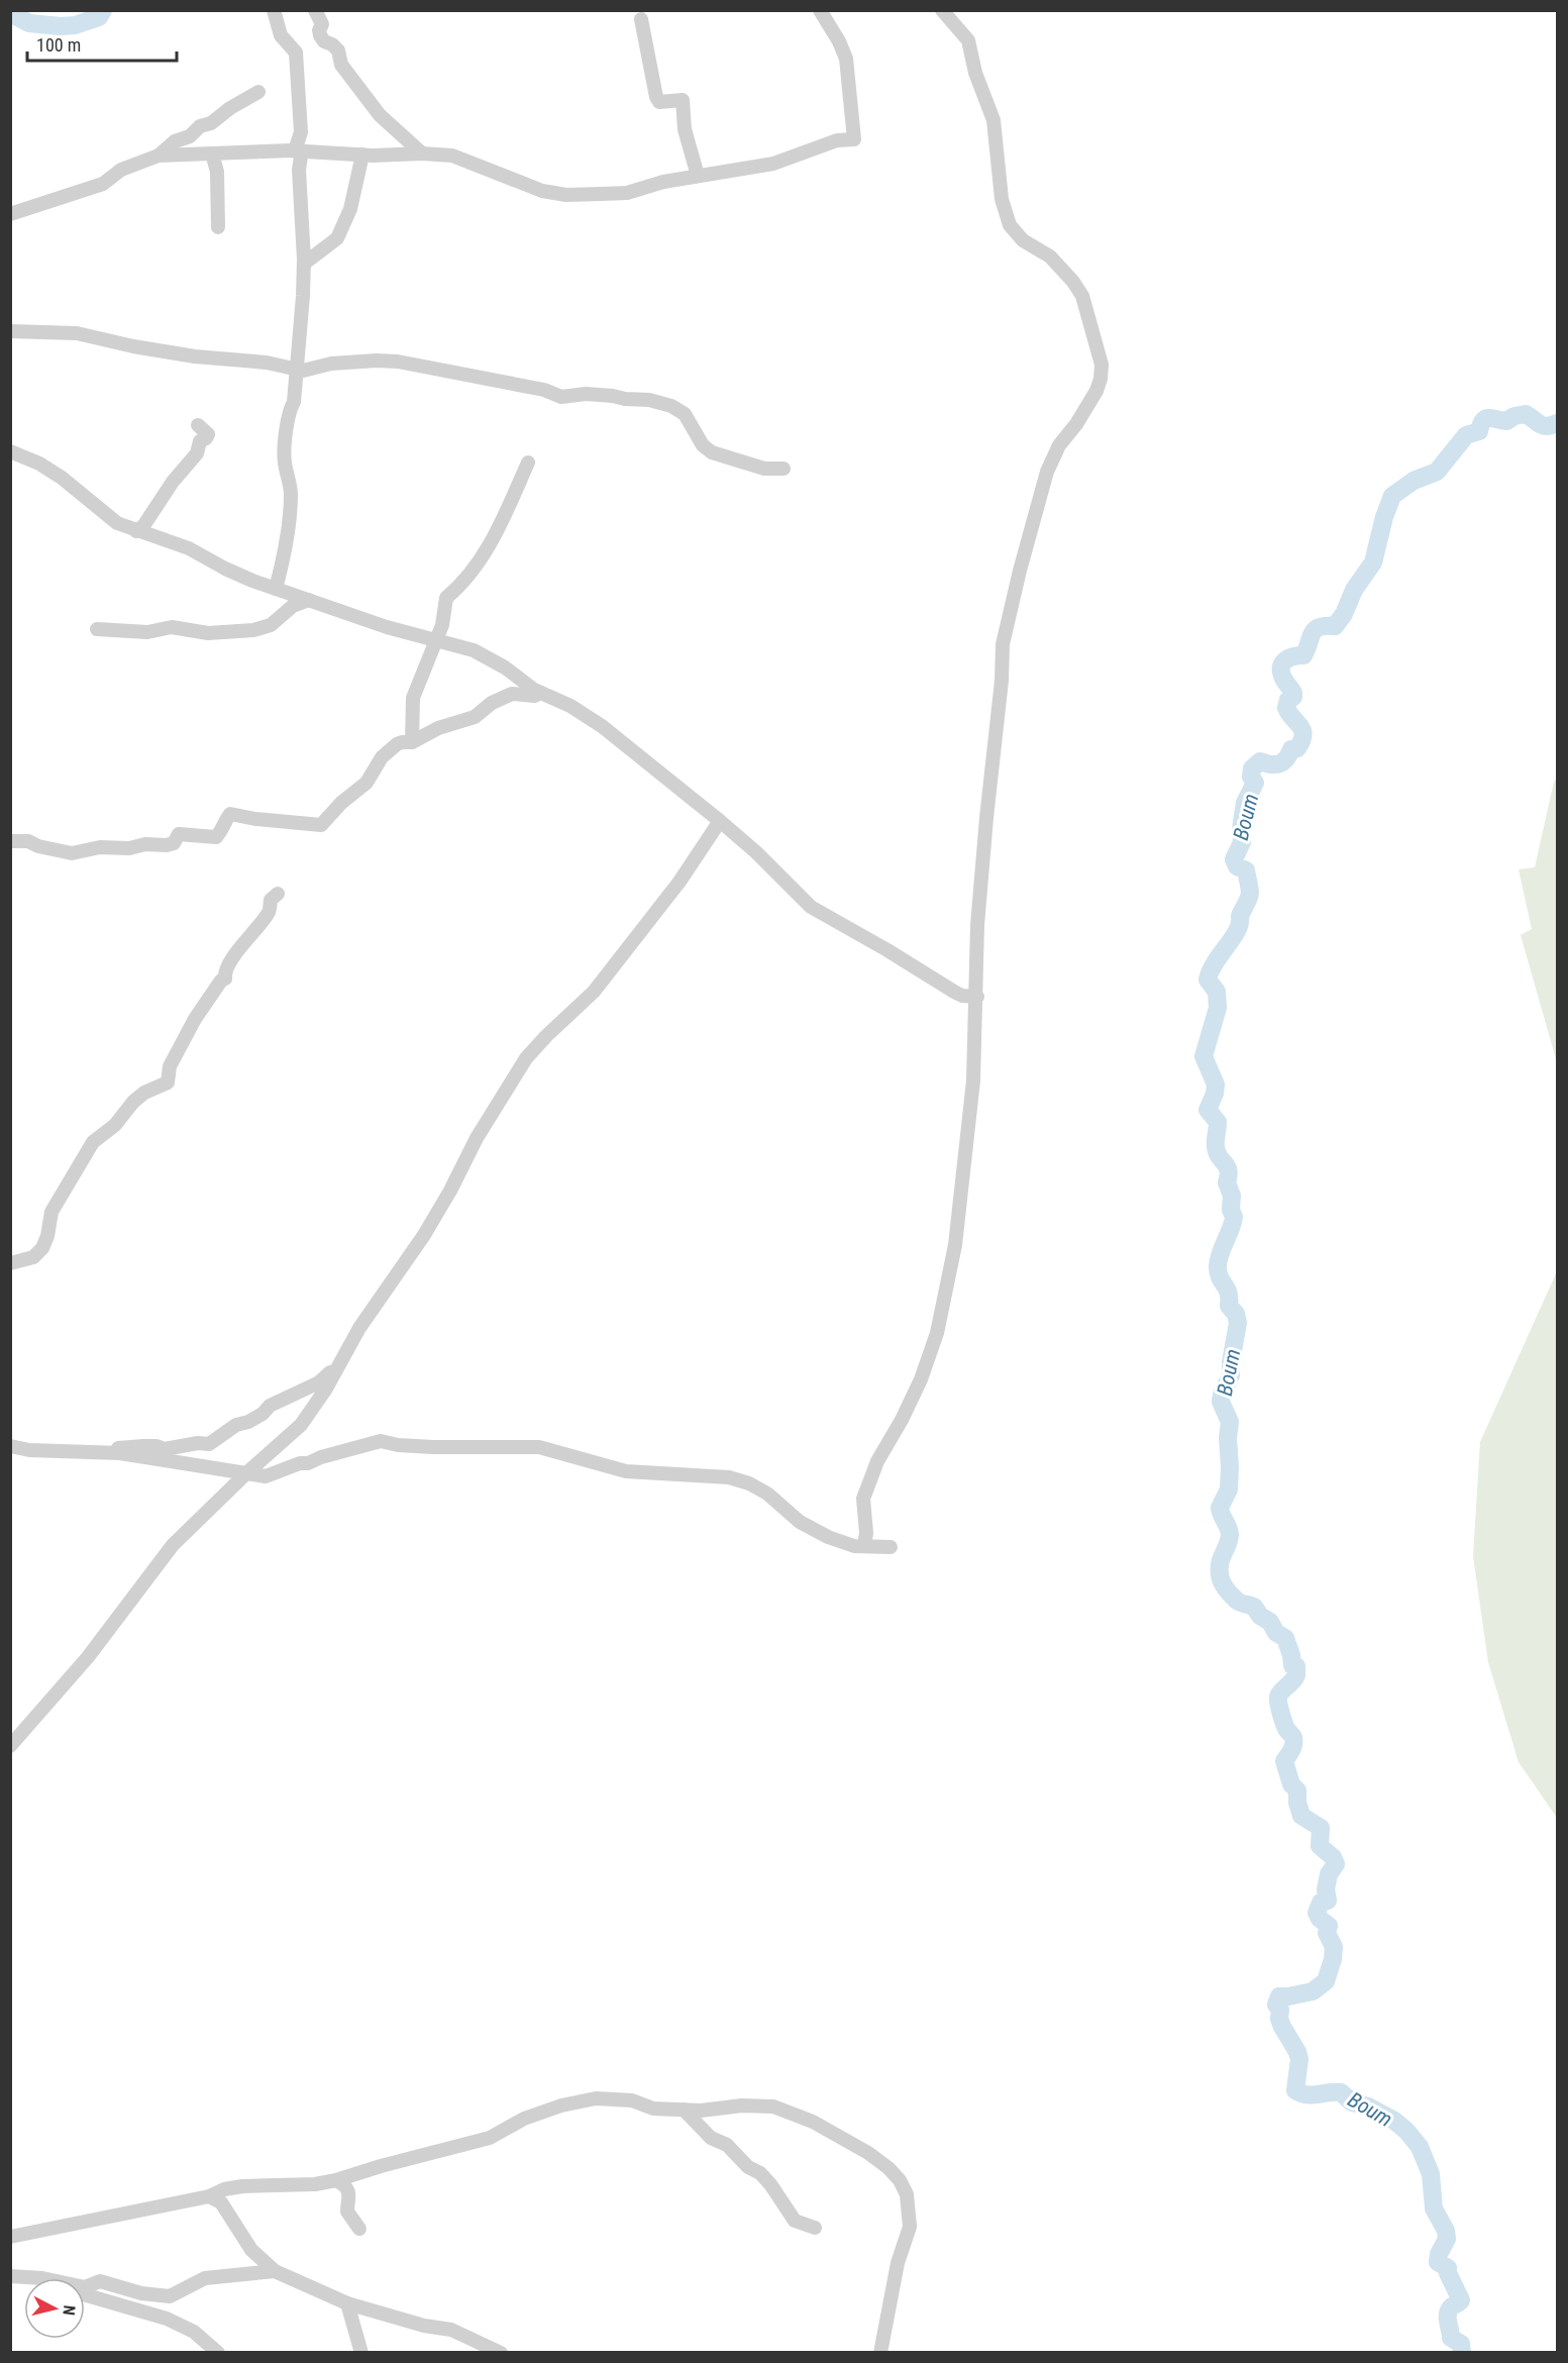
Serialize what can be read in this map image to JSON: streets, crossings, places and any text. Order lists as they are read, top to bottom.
{
  "water": ["Boum"],
  "scale_bar": "100 m",
  "north": "right"
}
